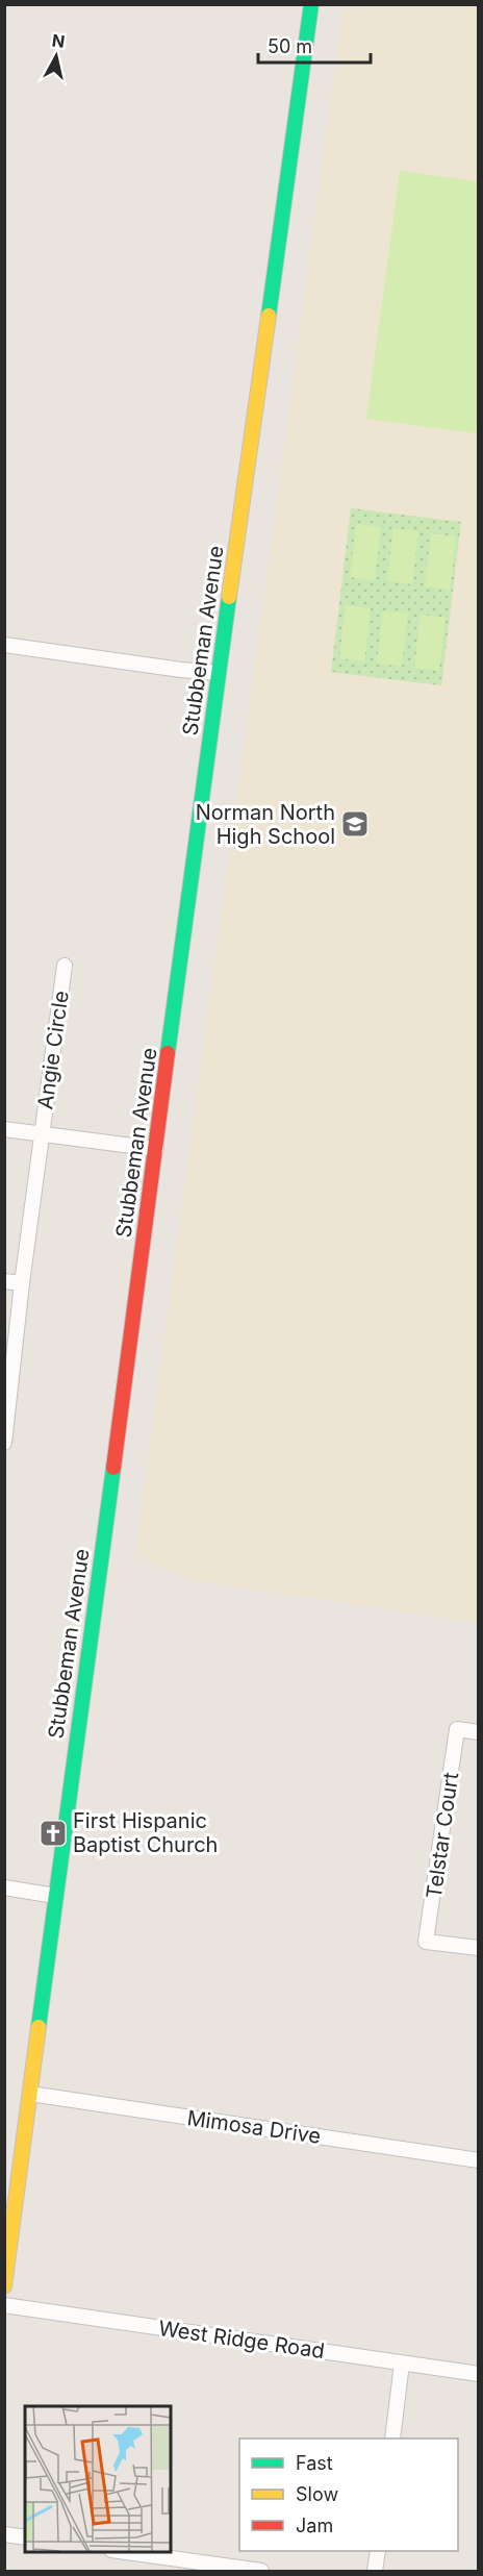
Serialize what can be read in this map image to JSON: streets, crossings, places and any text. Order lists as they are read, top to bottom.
{
  "streets": {
    "street": [
      "Stubbeman Avenue",
      "Angie Circle",
      "Telstar Court",
      "Mimosa Drive",
      "West Ridge Road"
    ]
  },
  "crossings": [
    ["Stubbeman Avenue", "Mimosa Drive"]
  ],
  "places": {
    "school or university": ["Norman North High School"],
    "church": ["First Hispanic Baptist Church"]
  },
  "legend": ["Fast", "Slow", "Jam"],
  "scale_bar": "50 m",
  "north": "top"
}
